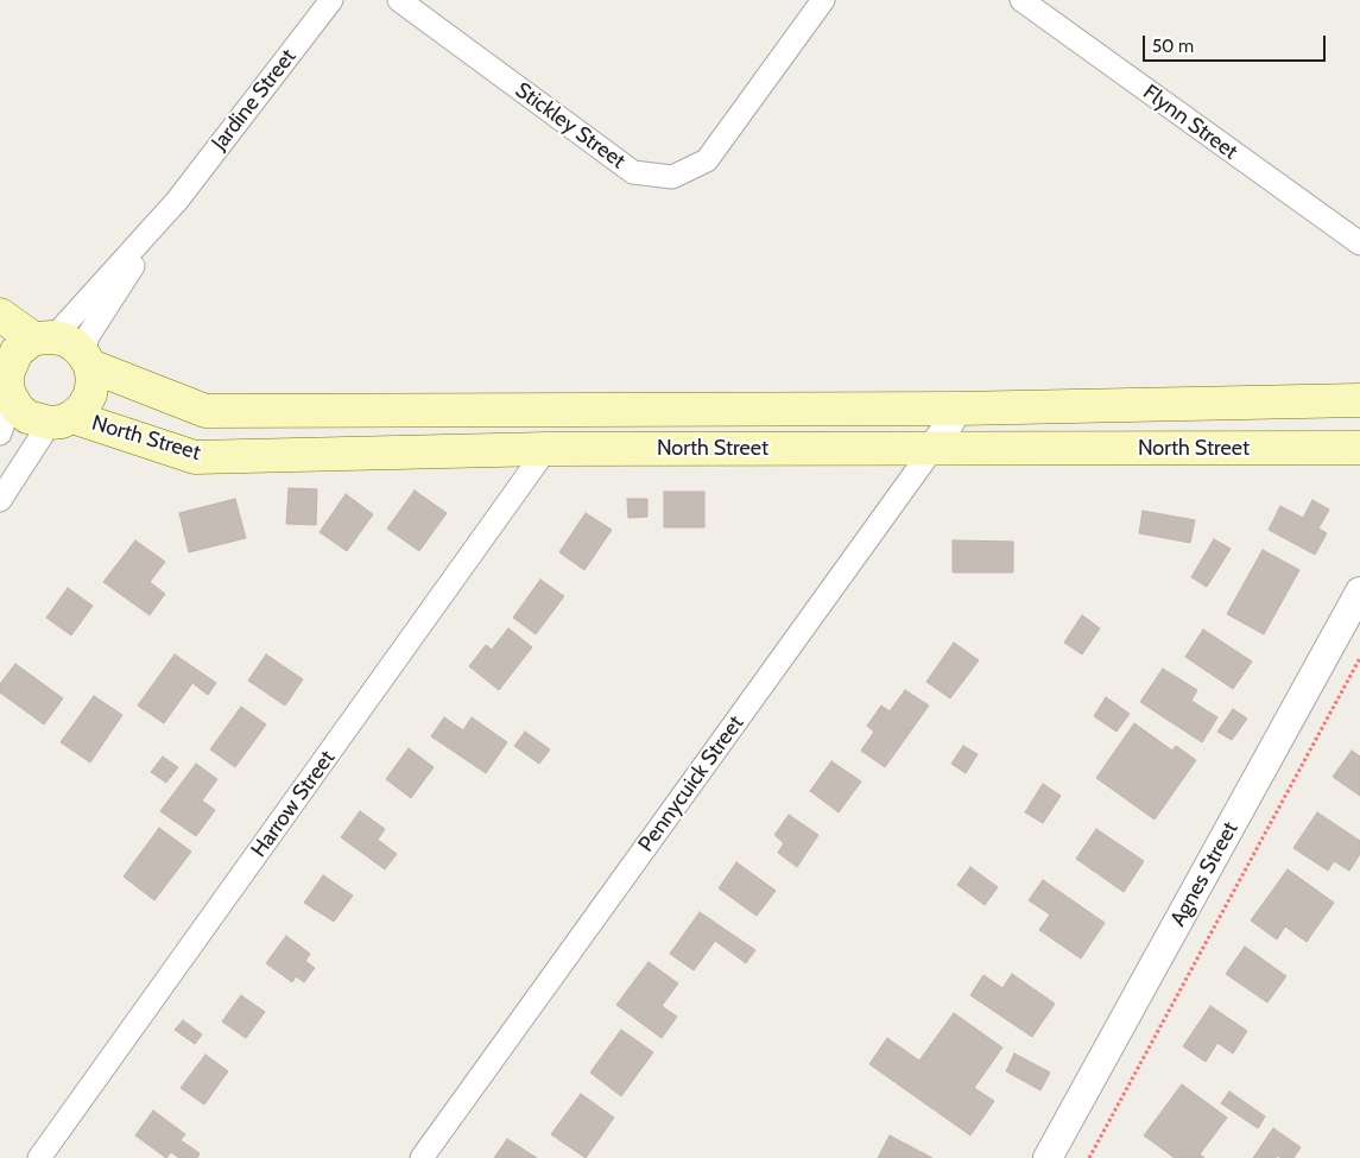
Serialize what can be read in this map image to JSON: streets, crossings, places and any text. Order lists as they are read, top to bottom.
{
  "streets": {
    "main road": ["North Street"],
    "street": [
      "Jardine Street",
      "Flynn Street",
      "Stickley Street",
      "Pennycuick Street",
      "Harrow Street",
      "Agnes Street"
    ]
  },
  "crossings": [
    ["Jardine Street", "North Street"],
    ["North Street", "Pennycuick Street"],
    ["North Street", "Harrow Street"]
  ],
  "scale_bar": "50 m"
}
